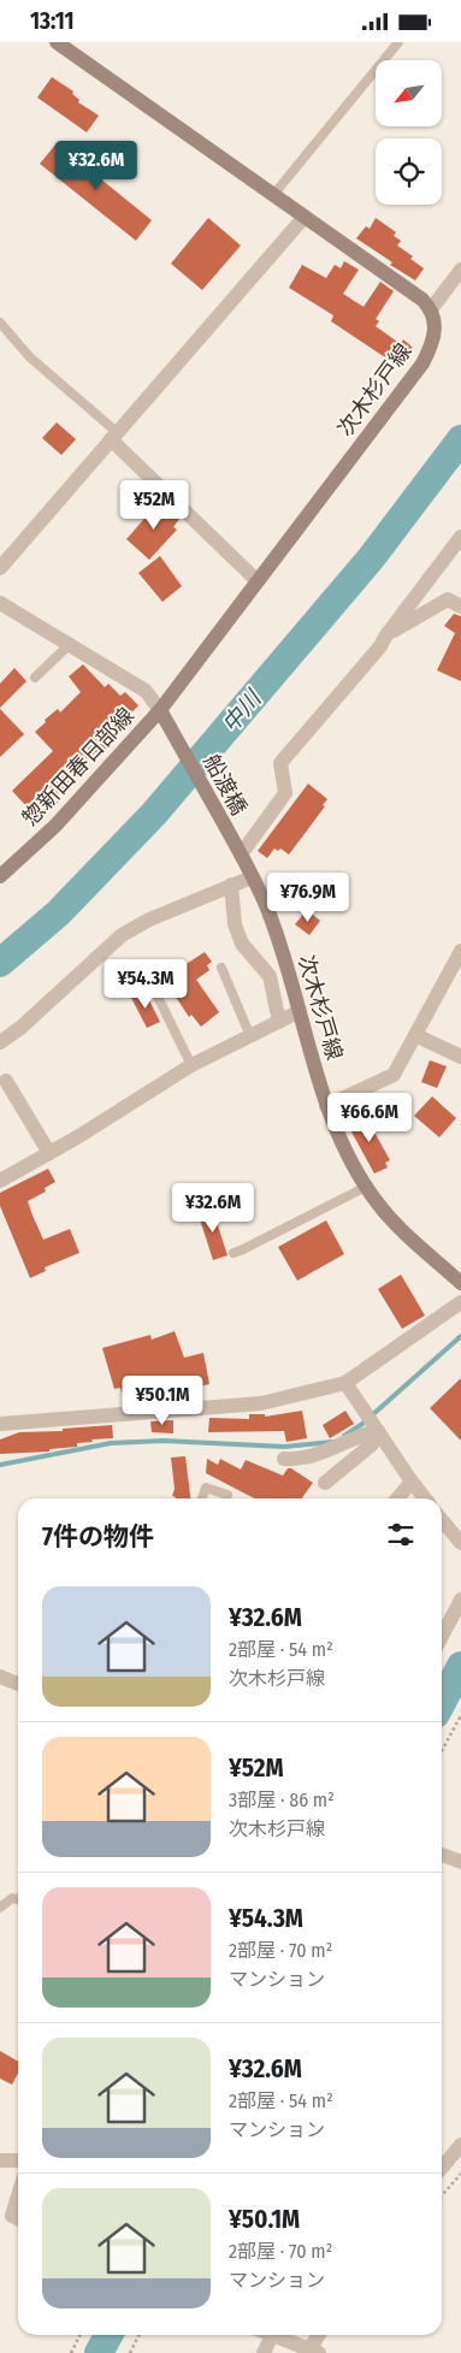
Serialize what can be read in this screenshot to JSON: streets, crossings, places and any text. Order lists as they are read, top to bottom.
{
  "streets": {
    "main road": ["次木杉戸線", "惣新田春日部線", "船渡橋"]
  },
  "crossings": [
    ["次木杉戸線", "惣新田春日部線"],
    ["次木杉戸線", "船渡橋"],
    ["惣新田春日部線", "船渡橋"]
  ],
  "water": ["中川"],
  "north": "bottom left",
  "page": {
    "status": "13:11",
    "price": [
      "¥32.6M",
      "¥52M",
      "¥76.9M",
      "¥54.3M",
      "¥66.6M",
      "¥32.6M",
      "¥50.1M"
    ],
    "heading": "7件の物件",
    "list": [
      {
        "name": "¥32.6M",
        "note": "2部屋 · 54 m² · 次木杉戸線"
      },
      {
        "name": "¥52M",
        "note": "3部屋 · 86 m² · 次木杉戸線"
      },
      {
        "name": "¥54.3M",
        "note": "2部屋 · 70 m² · マンション"
      },
      {
        "name": "¥32.6M",
        "note": "2部屋 · 54 m² · マンション"
      },
      {
        "name": "¥50.1M",
        "note": "2部屋 · 70 m² · マンション"
      }
    ]
  }
}
